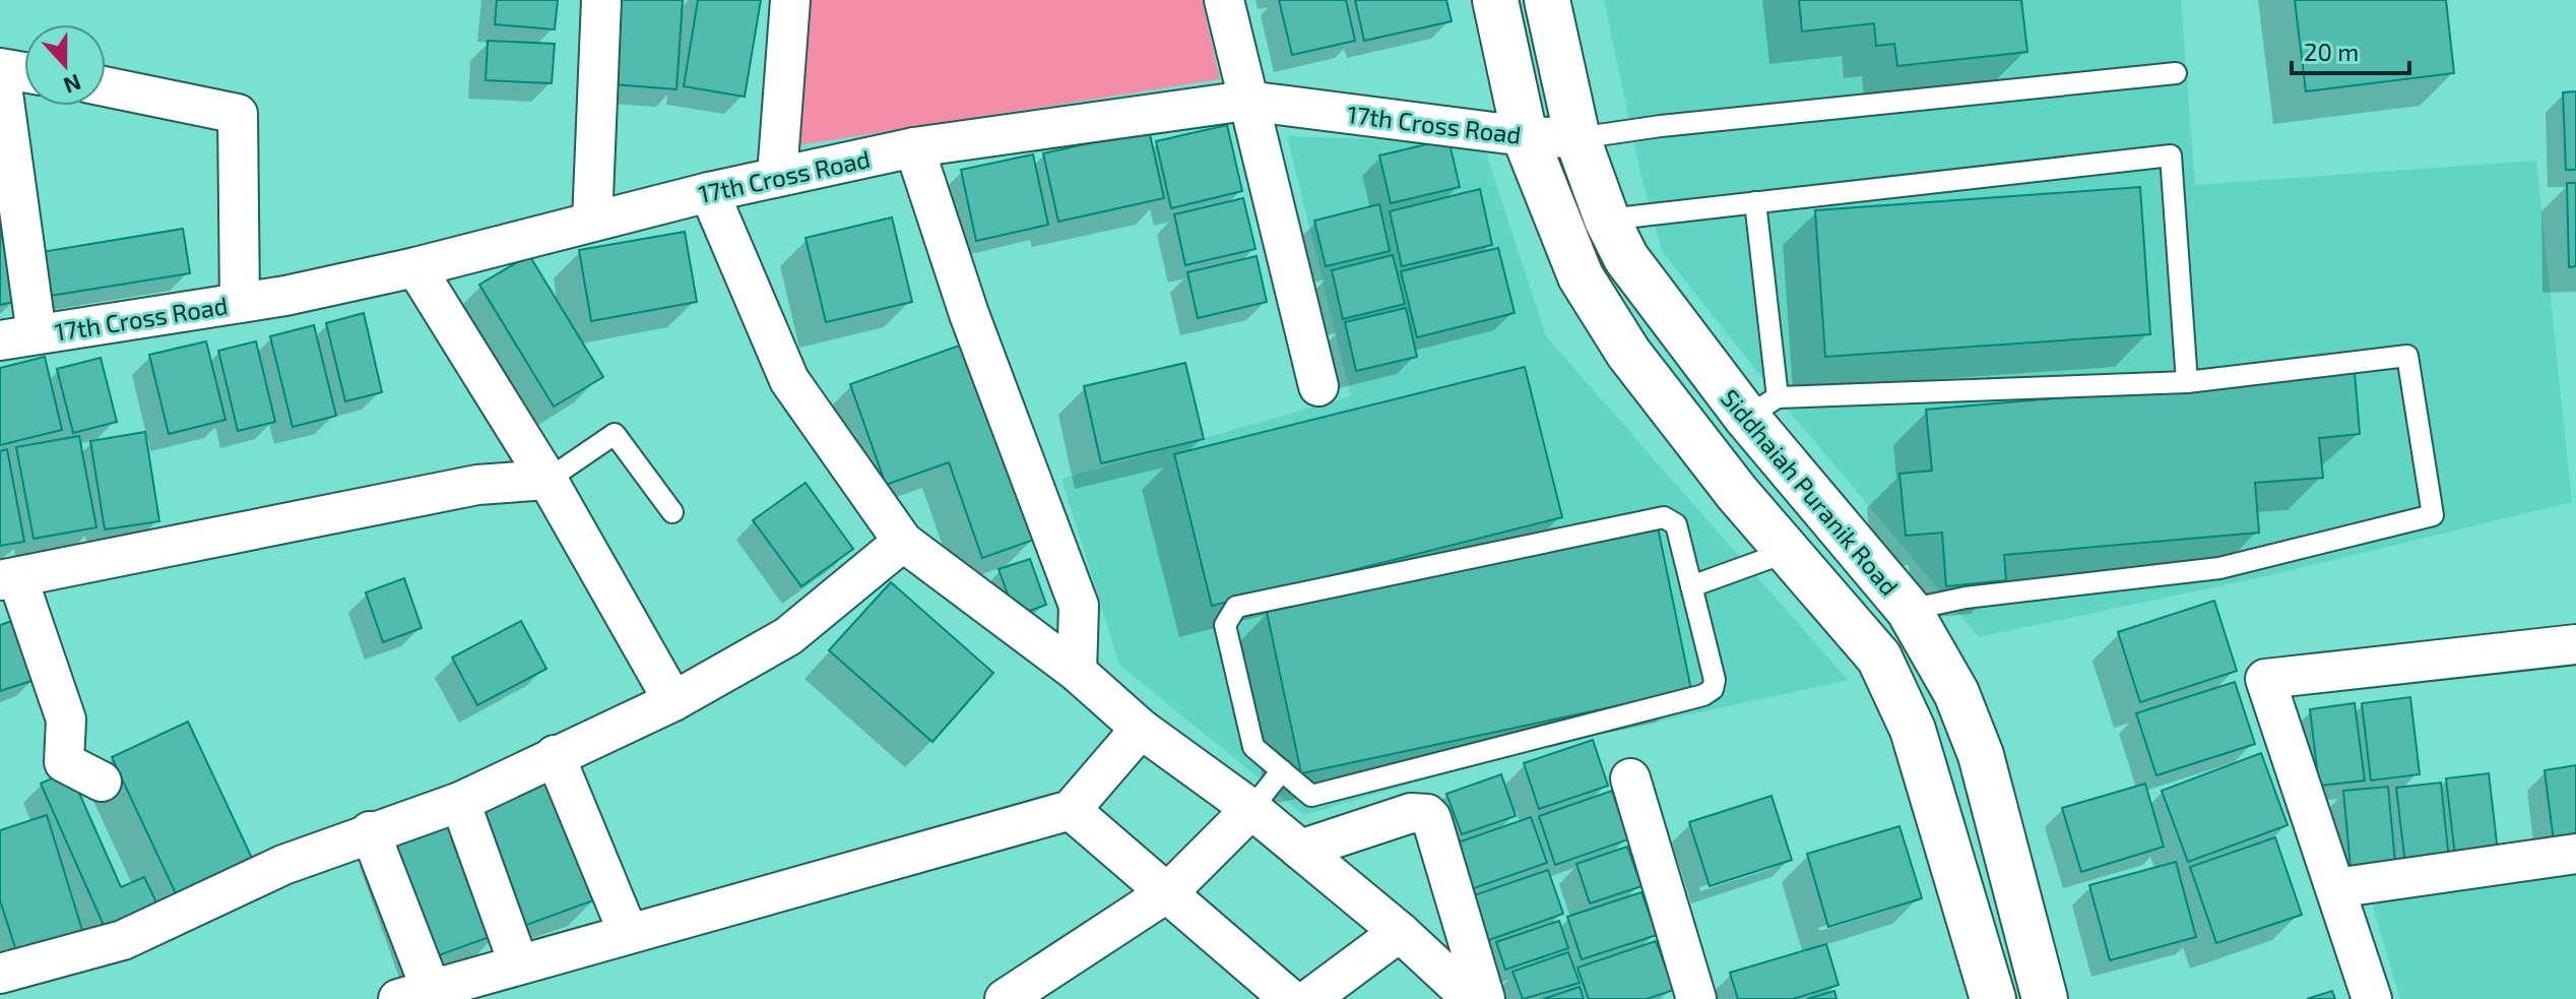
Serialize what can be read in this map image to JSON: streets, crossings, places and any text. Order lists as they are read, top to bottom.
{
  "streets": {
    "main road": ["Siddhaiah Puranik Road"],
    "street": ["17th Cross Road"]
  },
  "crossings": [
    ["17th Cross Road", "Siddhaiah Puranik Road"]
  ],
  "scale_bar": "20 m",
  "north": "bottom"
}
